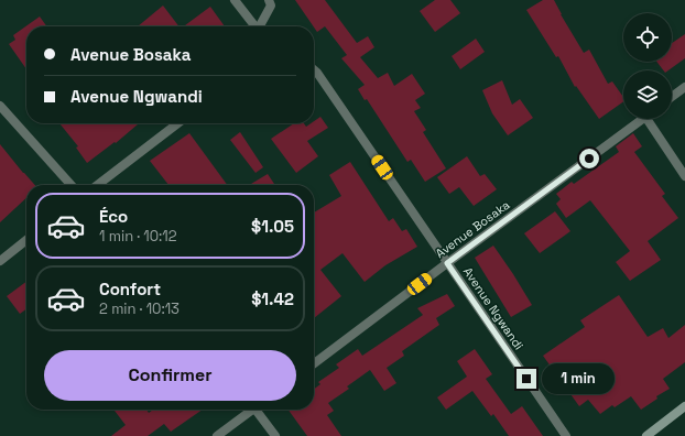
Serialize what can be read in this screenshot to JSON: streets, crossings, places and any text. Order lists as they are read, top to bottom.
{
  "streets": {
    "street": ["Avenue Bosaka", "Avenue Ngwandi"]
  },
  "crossings": [
    ["Avenue Bosaka", "Avenue Ngwandi"]
  ],
  "page": {
    "banner": ["Avenue Bosaka", "Avenue Ngwandi"],
    "list": [
      {
        "name": "Éco",
        "note": "1 min · 10:12",
        "value": "$1.05"
      },
      {
        "name": "Confort",
        "note": "2 min · 10:13",
        "value": "$1.42"
      }
    ],
    "buttons": "Confirmer",
    "bubble": "1 min"
  }
}
